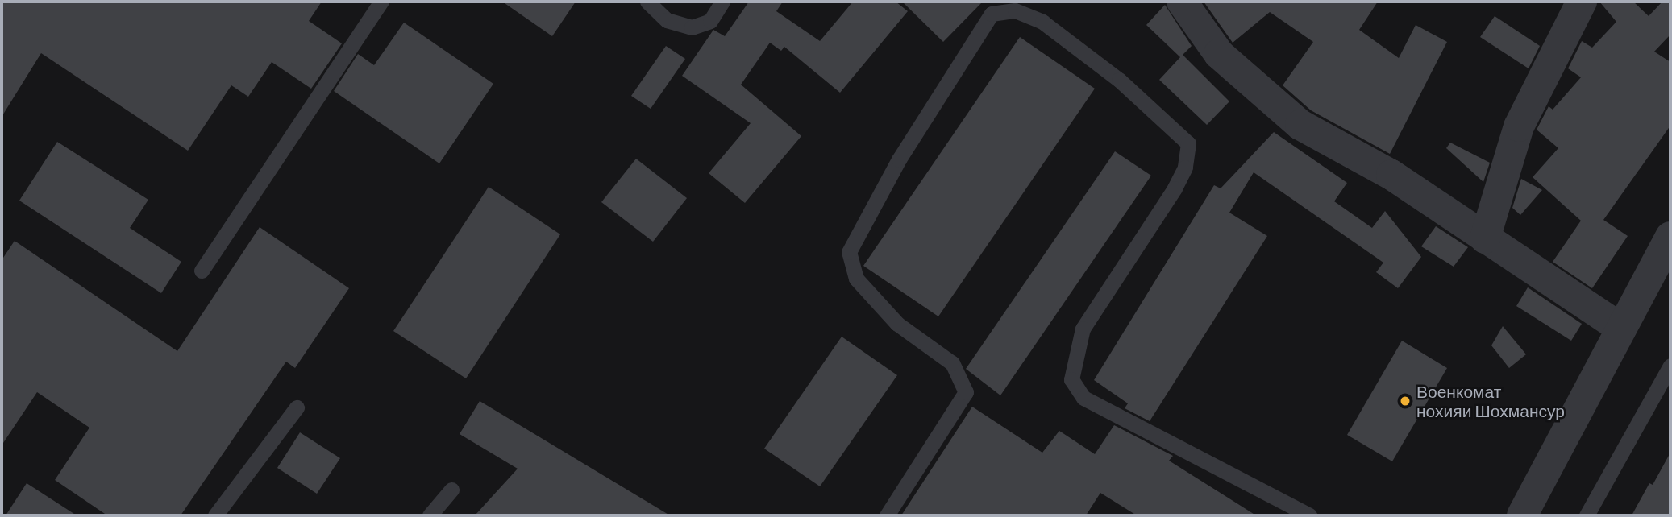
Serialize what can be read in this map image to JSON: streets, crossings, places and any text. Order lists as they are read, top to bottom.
{
  "places": ["Военкомат нохияи Шохмансур"]
}
